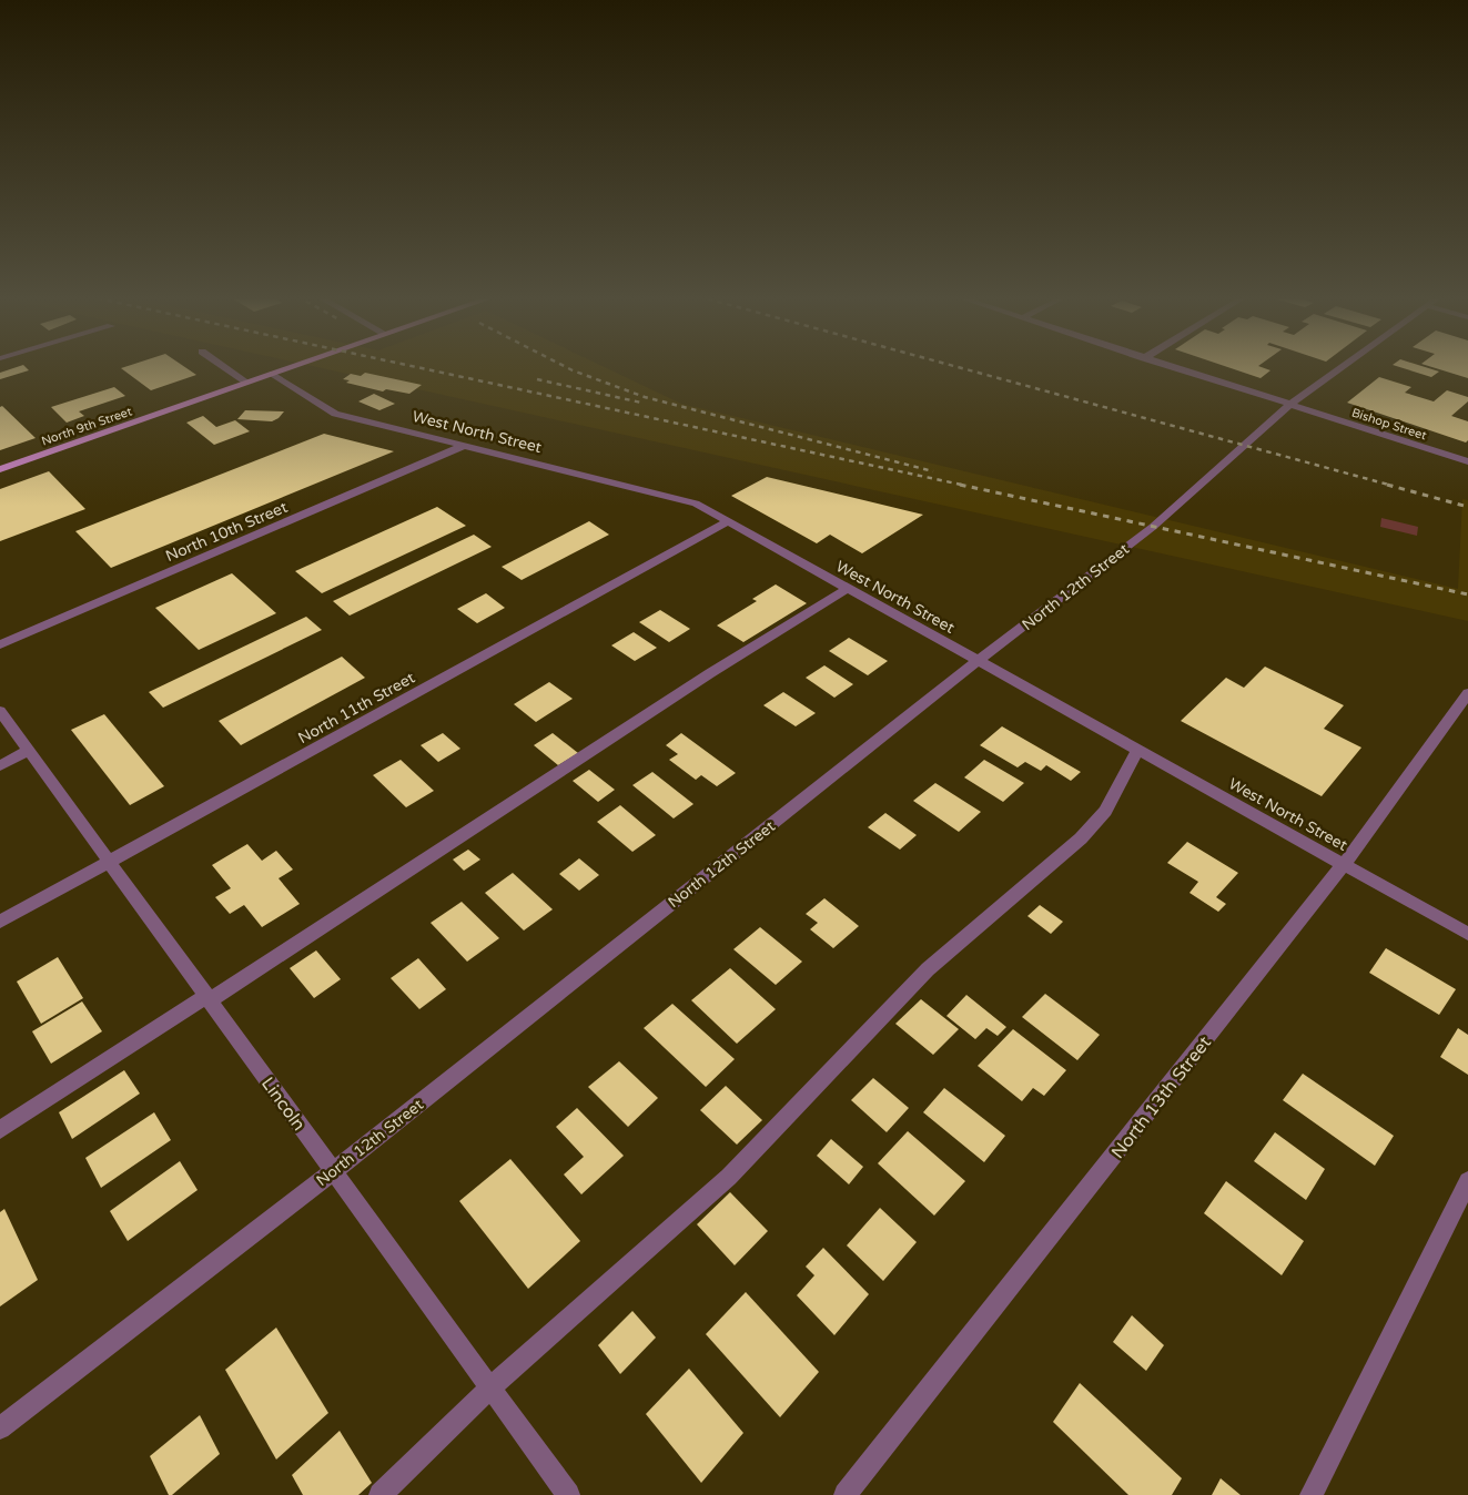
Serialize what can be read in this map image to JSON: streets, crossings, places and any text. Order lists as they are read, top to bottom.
{
  "streets": {
    "main road": ["North 9th Street"],
    "street": [
      "Bishop Street",
      "West North Street",
      "North 10th Street",
      "North 12th Street",
      "North 11th Street",
      "North 13th Street",
      "Lincoln"
    ]
  },
  "crossings": [
    ["Bishop Street", "North 12th Street"],
    ["North 9th Street", "West North Street"],
    ["West North Street", "North 10th Street"],
    ["West North Street", "North 12th Street"],
    ["West North Street", "North 11th Street"],
    ["West North Street", "North 13th Street"],
    ["North 12th Street", "Lincoln"],
    ["North 11th Street", "Lincoln"]
  ]
}
